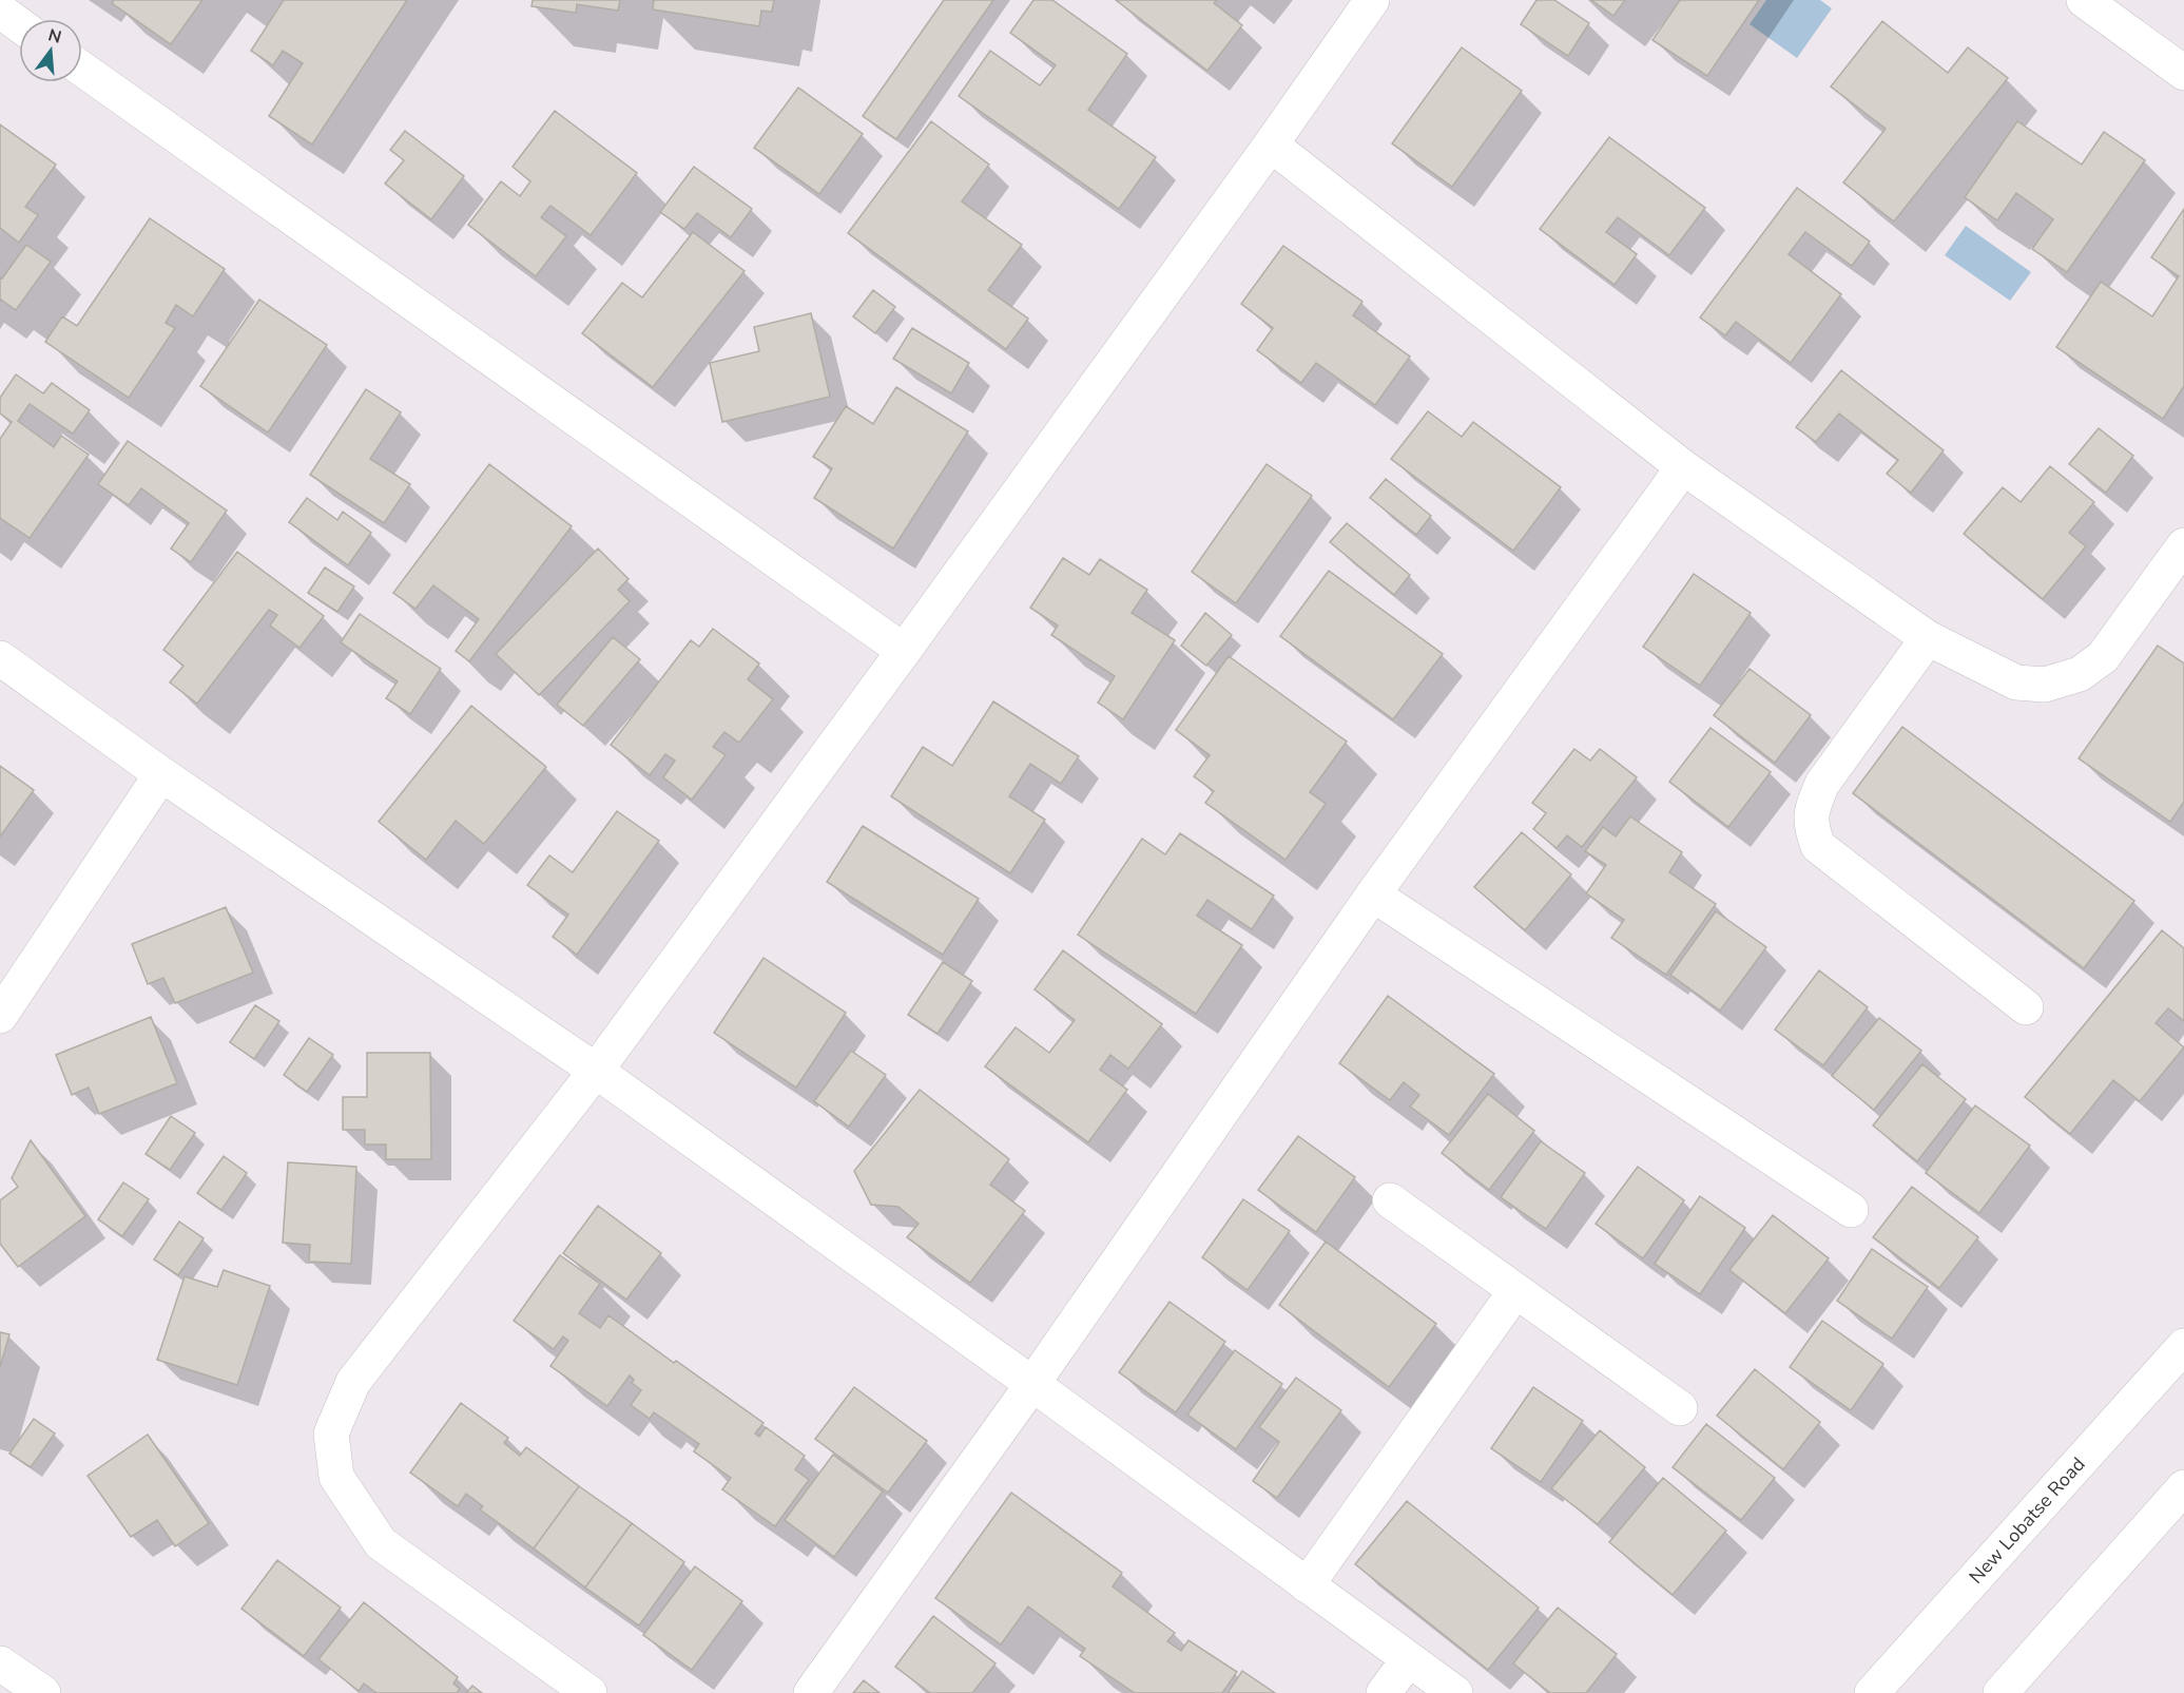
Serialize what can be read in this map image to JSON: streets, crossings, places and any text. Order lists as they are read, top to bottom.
{
  "streets": {
    "street": ["New Lobatse Road"]
  },
  "north": "top"
}
